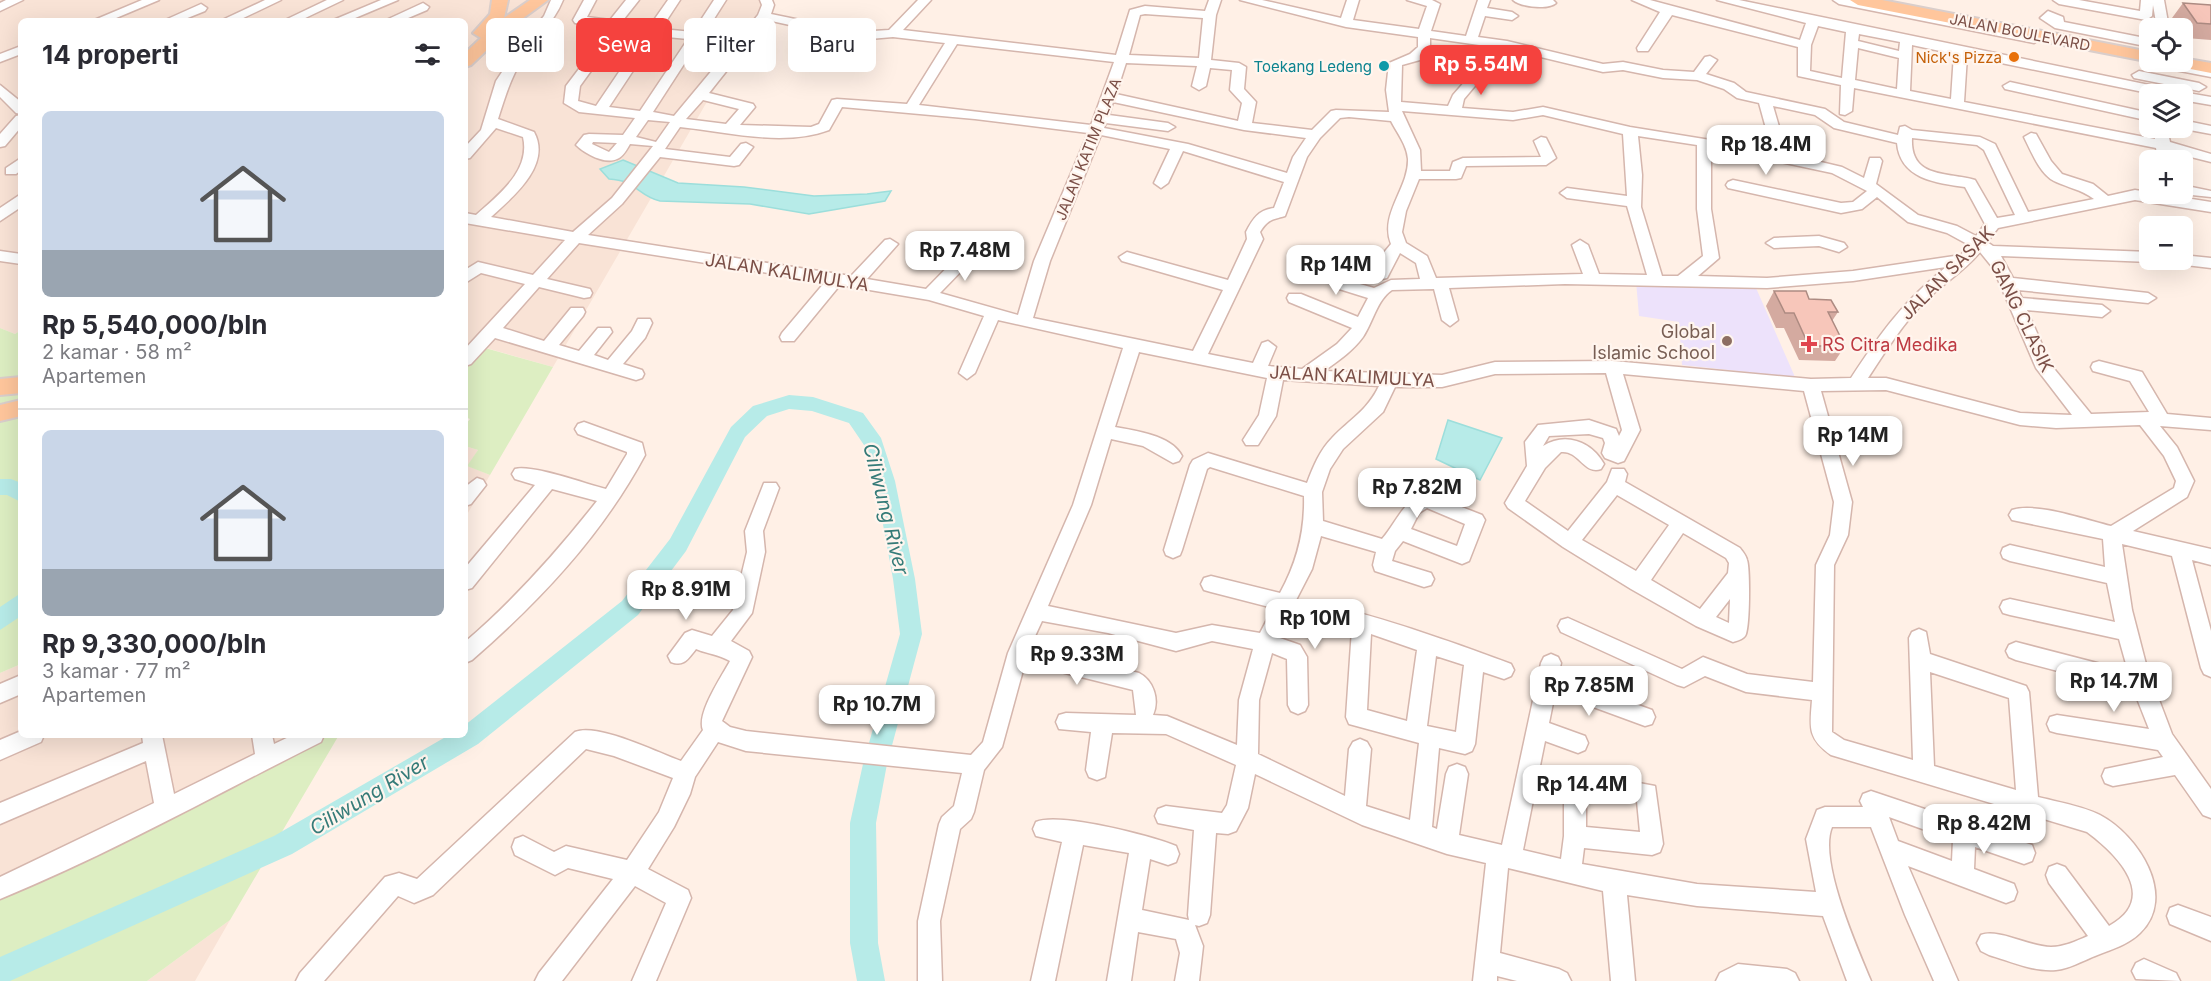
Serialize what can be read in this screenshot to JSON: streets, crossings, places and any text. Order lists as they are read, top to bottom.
{
  "streets": {
    "main road": ["JALAN BOULEVARD"],
    "street": [
      "JALAN KATIM PLAZA",
      "JALAN KALIMULYA",
      "JALAN SASAK",
      "GANG CLASIK"
    ]
  },
  "crossings": [
    ["JALAN KATIM PLAZA", "JALAN KALIMULYA"],
    ["JALAN KALIMULYA", "JALAN SASAK"],
    ["JALAN KALIMULYA", "GANG CLASIK"],
    ["JALAN SASAK", "GANG CLASIK"]
  ],
  "water": ["Ciliwung River"],
  "places": {
    "other": ["Nick's Pizza", "Toekang Ledeng", "Global Islamic School"],
    "health": ["RS Citra Medika"]
  },
  "page": {
    "map_buttons": ["+", "−"],
    "chip": [
      "Beli",
      "Sewa",
      "Filter",
      "Baru"
    ],
    "heading": "14 properti",
    "price": [
      "Rp 5.54M",
      "Rp 18.4M",
      "Rp 7.48M",
      "Rp 14M",
      "Rp 14M",
      "Rp 7.82M",
      "Rp 8.91M",
      "Rp 10M",
      "Rp 9.33M",
      "Rp 14.7M",
      "Rp 7.85M",
      "Rp 10.7M",
      "Rp 14.4M",
      "Rp 8.42M"
    ],
    "list": [
      {
        "name": "Rp 5,540,000/bln",
        "note": "2 kamar · 58 m² · Apartemen"
      },
      {
        "name": "Rp 9,330,000/bln",
        "note": "3 kamar · 77 m² · Apartemen"
      }
    ]
  }
}
